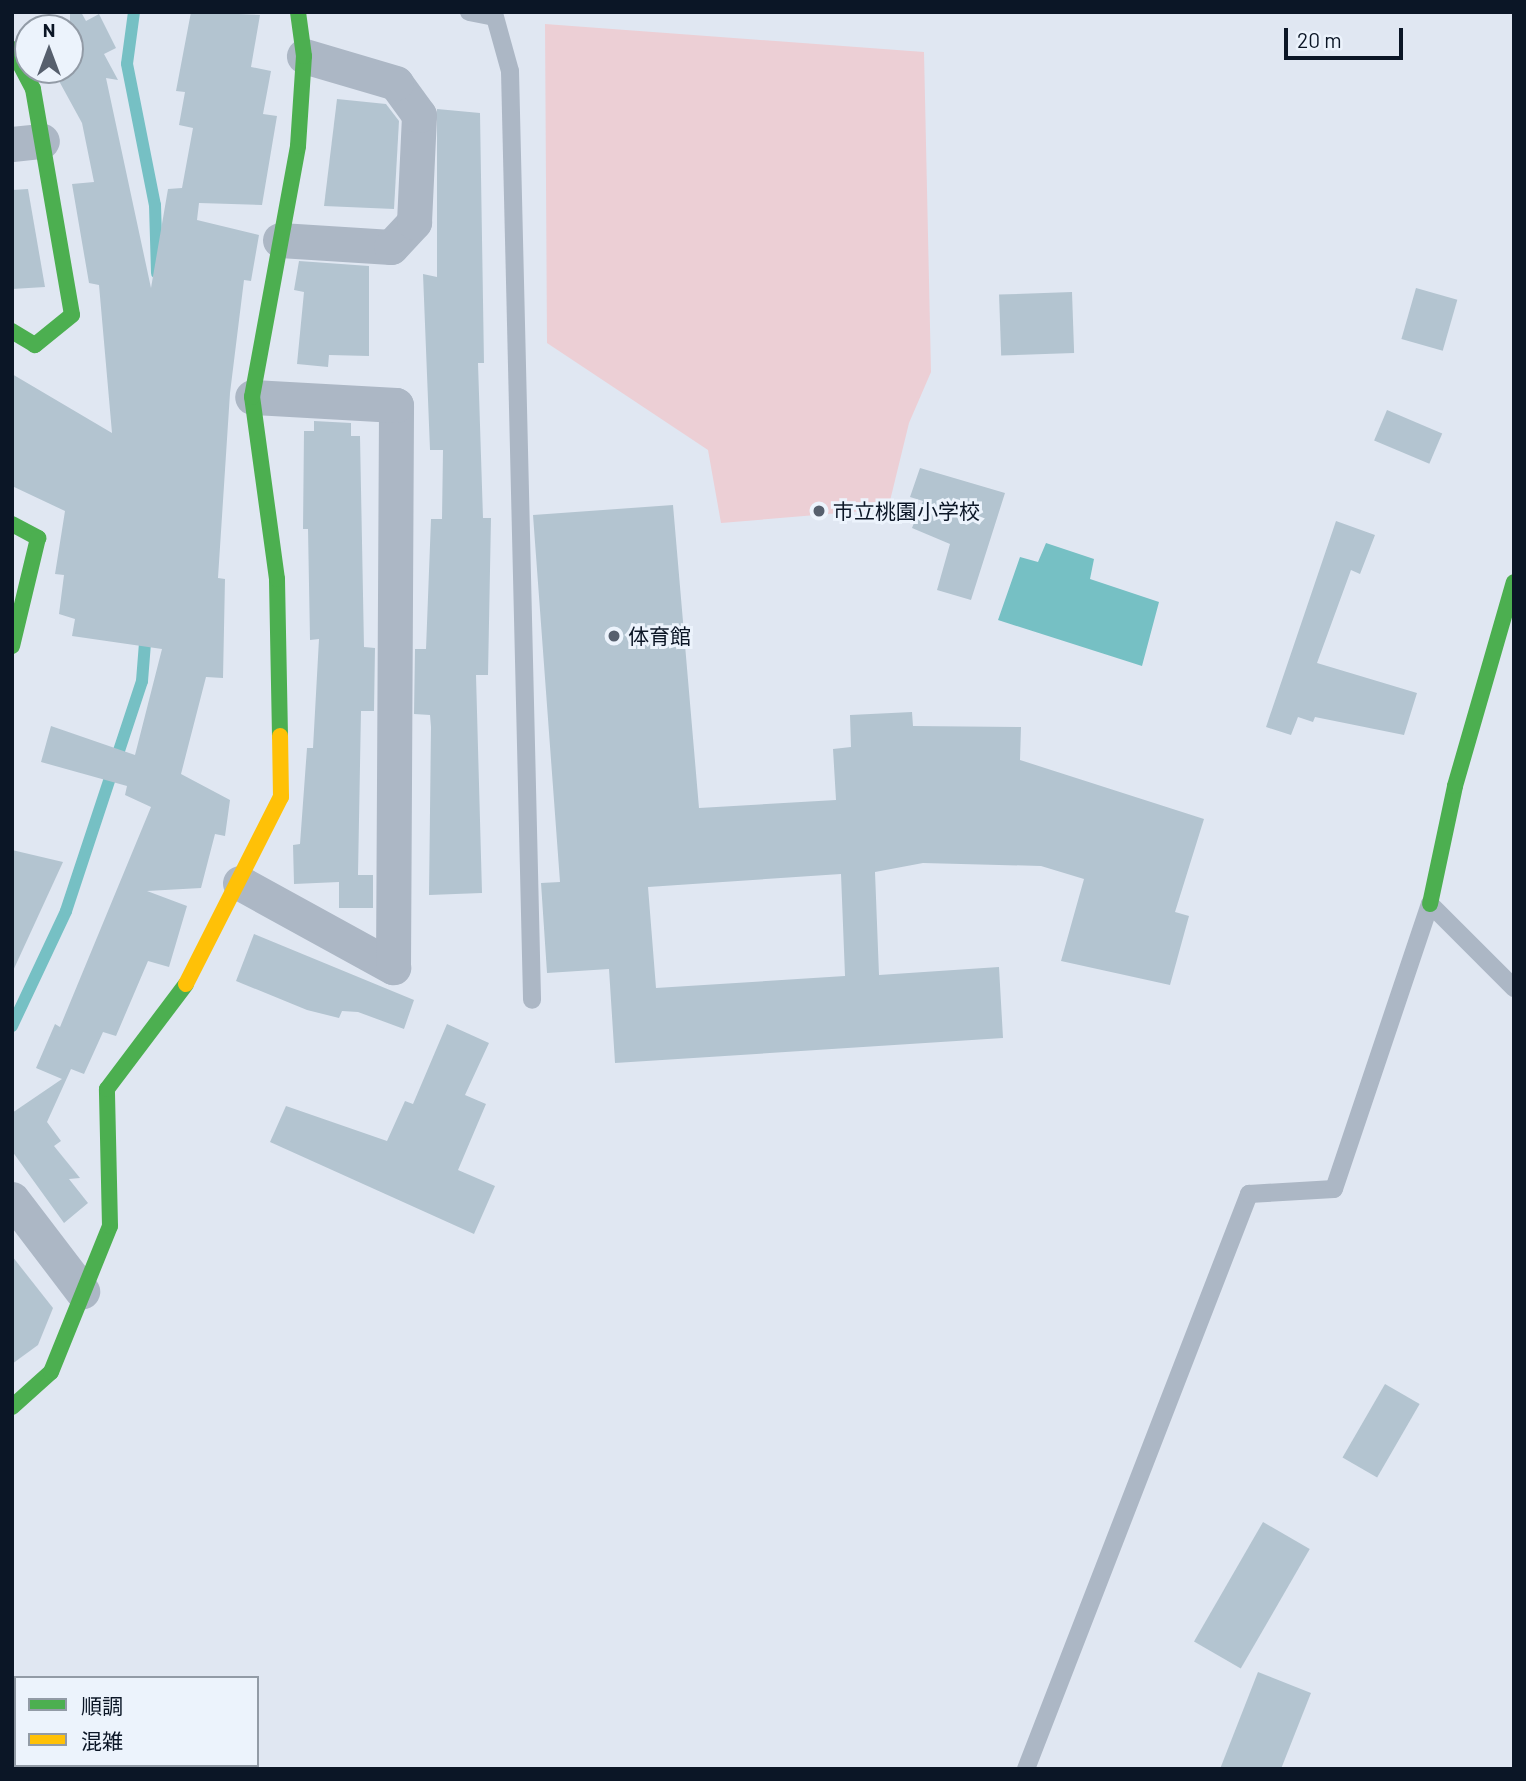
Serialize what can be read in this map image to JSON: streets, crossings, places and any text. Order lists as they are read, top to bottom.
{
  "places": ["市立桃園小学校", "体育館"],
  "legend": ["順調", "混雑"],
  "scale_bar": "20 m",
  "north": "top"
}
